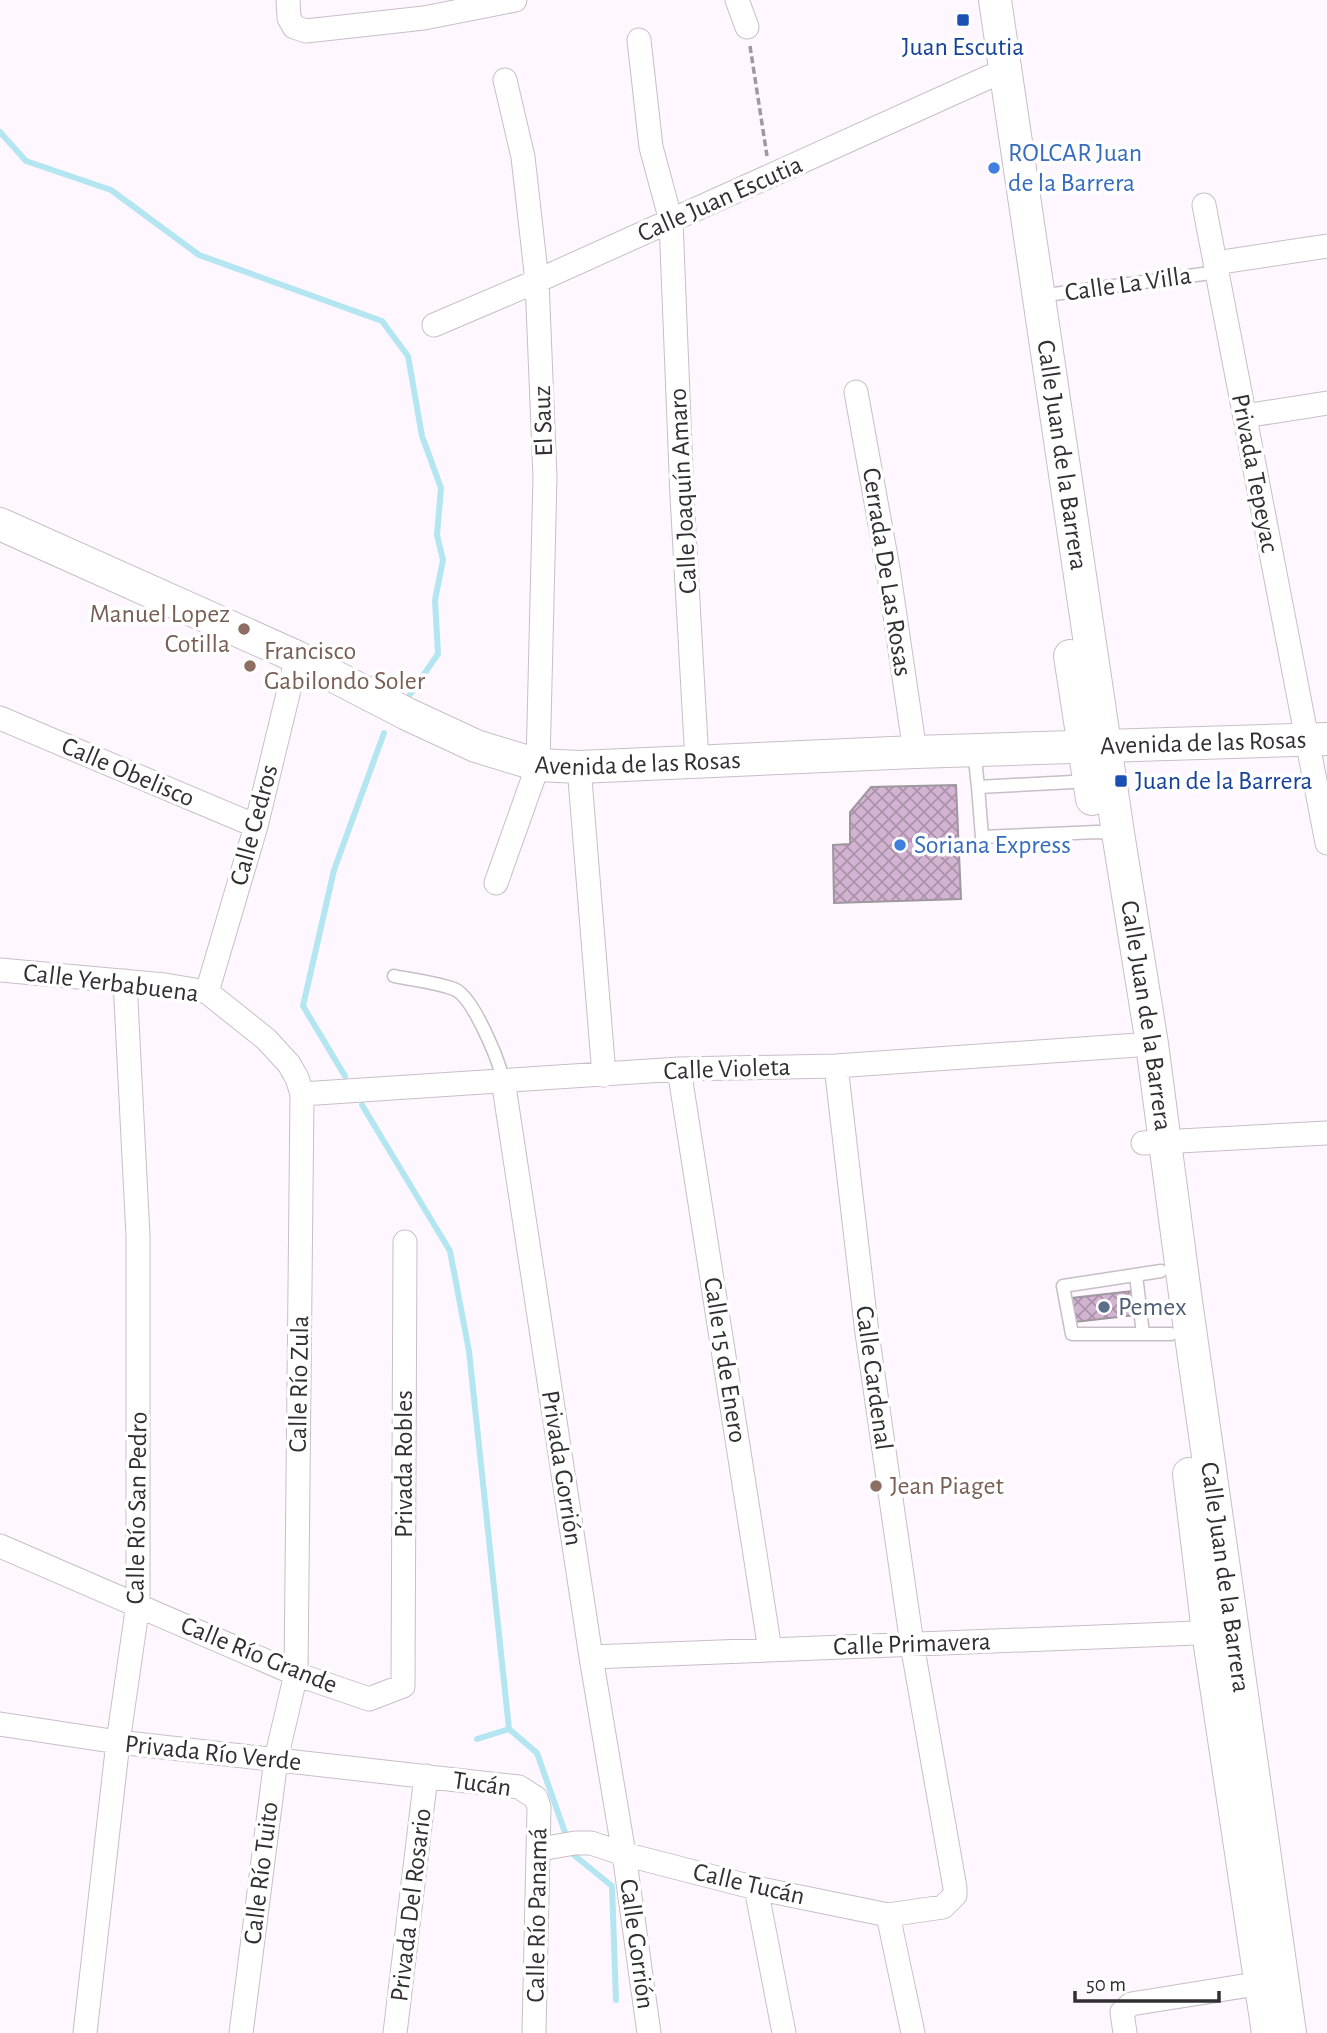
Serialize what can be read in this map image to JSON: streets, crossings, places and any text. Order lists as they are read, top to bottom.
{
  "streets": {
    "main road": ["Calle Juan de la Barrera", "Avenida de las Rosas"],
    "street": [
      "Calle Juan Escutia",
      "Calle La Villa",
      "El Sauz",
      "Privada Tepeyac",
      "Calle Joaquín Amaro",
      "Cerrada De Las Rosas",
      "Calle Obelisco",
      "Calle Cedros",
      "Calle Yerbabuena",
      "Calle Violeta",
      "Calle 15 de Enero",
      "Calle Cardenal",
      "Calle Río Zula",
      "Privada Robles",
      "Privada Gorrión",
      "Calle Río San Pedro",
      "Calle Primavera",
      "Calle Río Grande",
      "Privada Río Verde",
      "Tucán",
      "Calle Río Tuito",
      "Calle Tucán",
      "Privada Del Rosario",
      "Calle Río Panamá",
      "Calle Gorrión"
    ]
  },
  "crossings": [
    ["Calle Juan Escutia", "El Sauz"],
    ["Calle Juan Escutia", "Calle Juan de la Barrera"],
    ["Calle Juan Escutia", "Calle Joaquín Amaro"],
    ["Calle La Villa", "Calle Juan de la Barrera"],
    ["Calle La Villa", "Privada Tepeyac"],
    ["El Sauz", "Avenida de las Rosas"],
    ["Calle Juan de la Barrera", "Avenida de las Rosas"],
    ["Calle Juan de la Barrera", "Calle Violeta"],
    ["Calle Juan de la Barrera", "Calle Primavera"],
    ["Privada Tepeyac", "Avenida de las Rosas"],
    ["Calle Joaquín Amaro", "Avenida de las Rosas"],
    ["Cerrada De Las Rosas", "Avenida de las Rosas"],
    ["Avenida de las Rosas", "Calle Cedros"],
    ["Calle Obelisco", "Calle Cedros"],
    ["Calle Cedros", "Calle Yerbabuena"],
    ["Calle Yerbabuena", "Calle Violeta"],
    ["Calle Yerbabuena", "Calle Río Zula"],
    ["Calle Yerbabuena", "Calle Río San Pedro"],
    ["Calle Violeta", "Calle 15 de Enero"],
    ["Calle Violeta", "Calle Cardenal"],
    ["Calle Violeta", "Calle Río Zula"],
    ["Calle Violeta", "Privada Gorrión"],
    ["Calle 15 de Enero", "Calle Primavera"],
    ["Calle Cardenal", "Calle Primavera"],
    ["Calle Cardenal", "Calle Tucán"],
    ["Calle Río Zula", "Calle Río Grande"],
    ["Calle Río Zula", "Calle Río Tuito"],
    ["Privada Robles", "Calle Río Grande"],
    ["Privada Gorrión", "Calle Primavera"],
    ["Privada Gorrión", "Calle Tucán"],
    ["Privada Gorrión", "Calle Gorrión"],
    ["Calle Río San Pedro", "Calle Río Grande"],
    ["Calle Río San Pedro", "Privada Río Verde"],
    ["Calle Río Grande", "Calle Río Tuito"],
    ["Privada Río Verde", "Tucán"],
    ["Privada Río Verde", "Calle Río Tuito"],
    ["Privada Río Verde", "Privada Del Rosario"],
    ["Tucán", "Privada Del Rosario"],
    ["Tucán", "Calle Río Panamá"],
    ["Calle Tucán", "Calle Río Panamá"],
    ["Calle Tucán", "Calle Gorrión"]
  ],
  "places": {
    "transit": ["Juan Escutia", "Juan de la Barrera"],
    "other": [
      "ROLCAR Juan de la Barrera",
      "Manuel Lopez Cotilla",
      "Francisco Gabilondo Soler",
      "Soriana Express",
      "Pemex",
      "Jean Piaget"
    ]
  },
  "scale_bar": "50 m"
}
